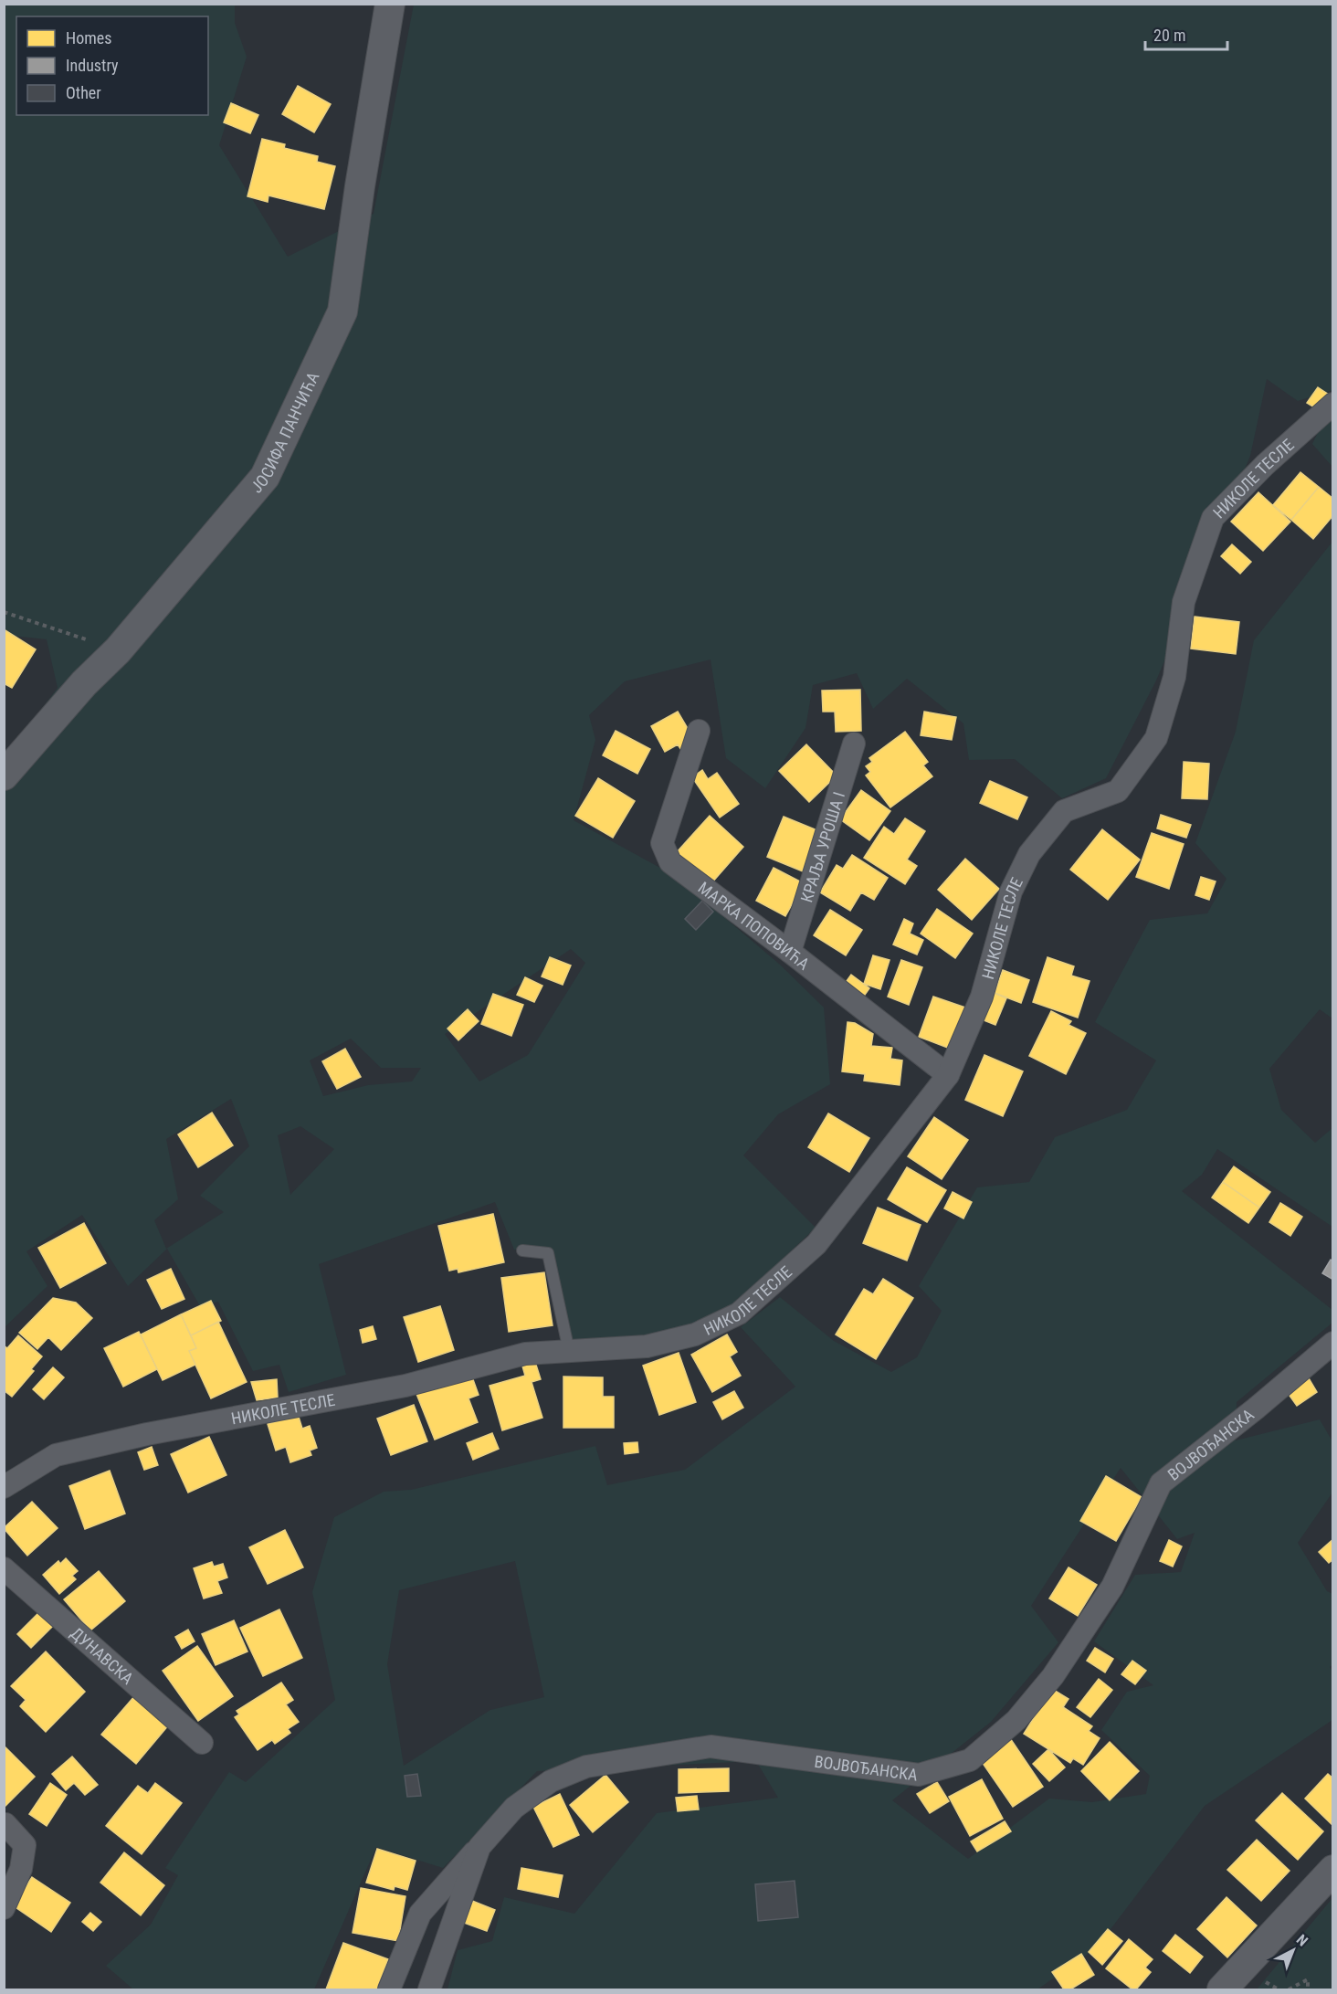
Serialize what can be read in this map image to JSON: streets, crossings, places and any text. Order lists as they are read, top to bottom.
{
  "streets": {
    "street": [
      "ЈОСИФА ПАНЧИЋА",
      "НИКОЛЕ ТЕСЛЕ",
      "КРАЉА УРОША I",
      "МАРКА ПОПОВИЋА",
      "ВОЈВОЂАНСКА",
      "ДУНАВСКА"
    ]
  },
  "crossings": [
    ["НИКОЛЕ ТЕСЛЕ", "МАРКА ПОПОВИЋА"],
    ["КРАЉА УРОША I", "МАРКА ПОПОВИЋА"]
  ],
  "legend": ["Homes", "Industry", "Other"],
  "scale_bar": "20 m",
  "north": "top right"
}
